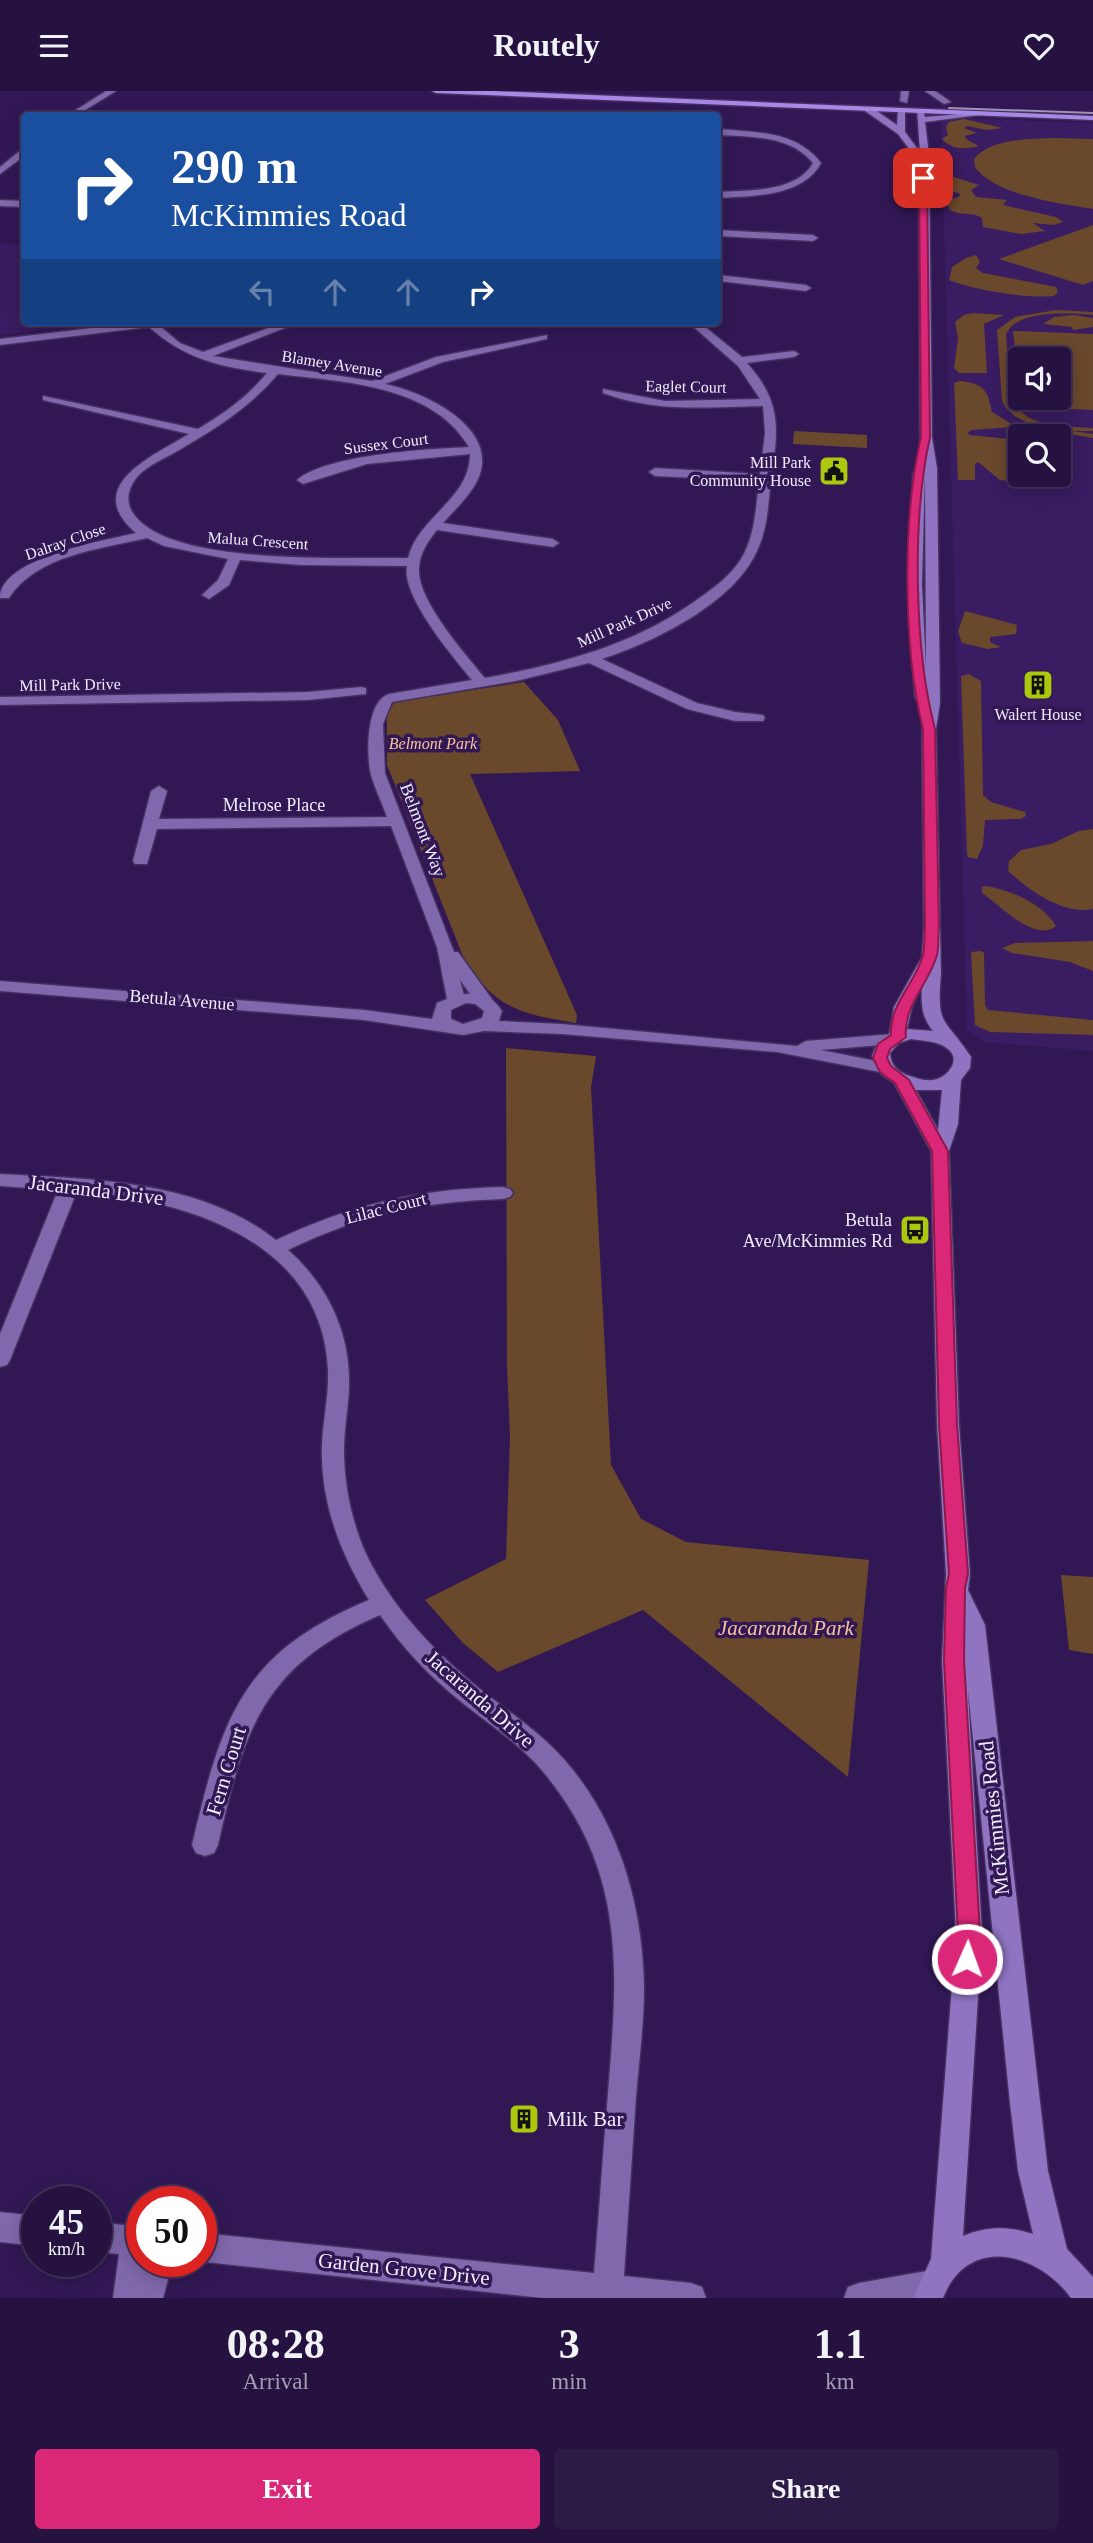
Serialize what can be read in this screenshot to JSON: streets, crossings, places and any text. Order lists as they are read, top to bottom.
{
  "streets": {
    "main road": ["McKimmies Road"],
    "street": [
      "Blamey Avenue",
      "Eaglet Court",
      "Sussex Court",
      "Malua Crescent",
      "Dalray Close",
      "Mill Park Drive",
      "Melrose Place",
      "Belmont Way",
      "Betula Avenue",
      "Jacaranda Drive",
      "Lilac Court",
      "Fern Court",
      "Garden Grove Drive"
    ]
  },
  "crossings": [
    ["Blamey Avenue", "Sussex Court"],
    ["Blamey Avenue", "Malua Crescent"],
    ["Eaglet Court", "Mill Park Drive"],
    ["Malua Crescent", "Dalray Close"],
    ["Mill Park Drive", "Belmont Way"],
    ["Melrose Place", "Belmont Way"],
    ["Belmont Way", "Betula Avenue"],
    ["Betula Avenue", "McKimmies Road"],
    ["Jacaranda Drive", "Lilac Court"],
    ["Jacaranda Drive", "Fern Court"],
    ["Jacaranda Drive", "Garden Grove Drive"]
  ],
  "parks": ["Belmont Park", "Jacaranda Park"],
  "places": {
    "public building": ["Mill Park Community House"],
    "building": ["Walert House", "Milk Bar"],
    "bus stop": ["Betula Ave/McKimmies Rd"]
  },
  "page": {
    "header": "Routely",
    "turn": ["290 m", "McKimmies Road"],
    "speed": "45 km/h",
    "limit": "50",
    "eta": [
      "08:28",
      "Arrival",
      "3",
      "min",
      "1.1",
      "km"
    ],
    "buttons": ["Exit", "Share"]
  }
}
